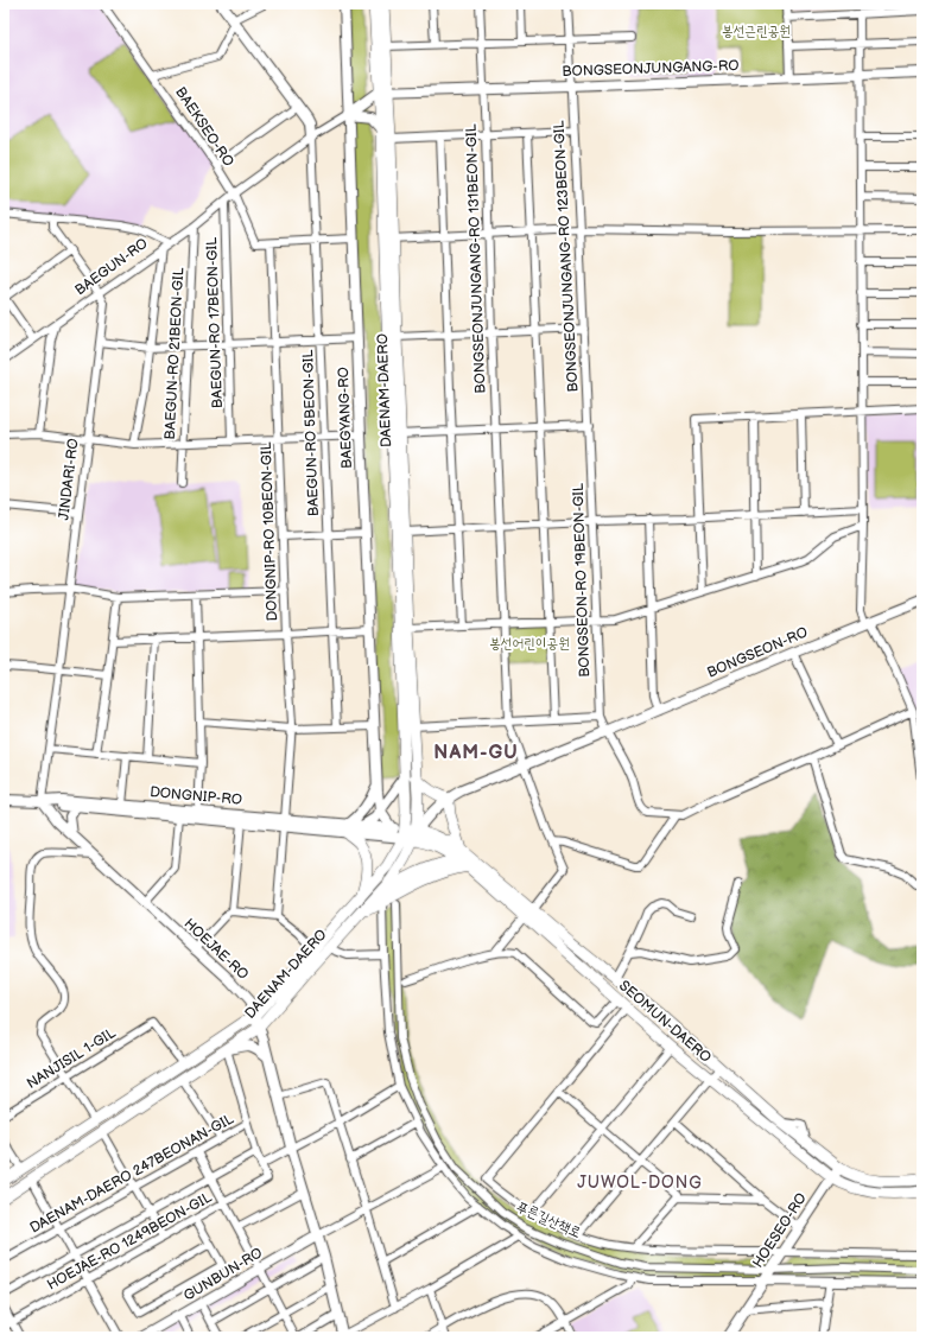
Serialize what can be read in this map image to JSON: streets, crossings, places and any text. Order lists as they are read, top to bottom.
{
  "streets": {
    "main road": ["DAENAM-DAERO", "SEOMUN-DAERO"],
    "street": [
      "BONGSEONJUNGANG-RO",
      "BAEKSEO-RO",
      "BONGSEONJUNGANG-RO 123BEON-GIL",
      "BONGSEONJUNGANG-RO 131BEON-GIL",
      "BAEGUN-RO",
      "BAEGUN-RO 17BEON-GIL",
      "BAEGUN-RO 21BEON-GIL",
      "BAEGYANG-RO",
      "BAEGUN-RO 5BEON-GIL",
      "JINDARI-RO",
      "DONGNIP-RO 10BEON-GIL",
      "BONGSEON-RO 19BEON-GIL",
      "BONGSEON-RO",
      "DONGNIP-RO",
      "HOEJAE-RO",
      "NANJISIL 1-GIL",
      "DAENAM-DAERO 247BEONAN-GIL",
      "푸른길산책로",
      "HOESEO-RO",
      "HOEJAE-RO 1249BEON-GIL",
      "GUNBUN-RO"
    ]
  },
  "crossings": [
    ["BONGSEONJUNGANG-RO", "BONGSEONJUNGANG-RO 123BEON-GIL"],
    ["BONGSEONJUNGANG-RO", "BONGSEONJUNGANG-RO 131BEON-GIL"],
    ["BONGSEONJUNGANG-RO", "BAEGUN-RO"],
    ["BONGSEONJUNGANG-RO", "DAENAM-DAERO"],
    ["BAEKSEO-RO", "BAEGUN-RO"],
    ["BONGSEONJUNGANG-RO 123BEON-GIL", "BONGSEON-RO 19BEON-GIL"],
    ["BONGSEONJUNGANG-RO 131BEON-GIL", "BONGSEON-RO"],
    ["BONGSEONJUNGANG-RO 131BEON-GIL", "SEOMUN-DAERO"],
    ["BAEGUN-RO", "BAEGUN-RO 17BEON-GIL"],
    ["BAEGUN-RO", "BAEGUN-RO 21BEON-GIL"],
    ["BAEGUN-RO", "DAENAM-DAERO"],
    ["BAEGUN-RO", "BAEGYANG-RO"],
    ["BAEGUN-RO", "BAEGUN-RO 5BEON-GIL"],
    ["BAEGUN-RO", "JINDARI-RO"],
    ["DAENAM-DAERO", "BONGSEON-RO"],
    ["DAENAM-DAERO", "DONGNIP-RO"],
    ["DAENAM-DAERO", "HOEJAE-RO"],
    ["DAENAM-DAERO", "SEOMUN-DAERO"],
    ["DAENAM-DAERO", "NANJISIL 1-GIL"],
    ["BAEGYANG-RO", "DONGNIP-RO"],
    ["JINDARI-RO", "DONGNIP-RO"],
    ["JINDARI-RO", "HOEJAE-RO"],
    ["DONGNIP-RO 10BEON-GIL", "DONGNIP-RO"],
    ["BONGSEON-RO 19BEON-GIL", "BONGSEON-RO"],
    ["BONGSEON-RO", "DONGNIP-RO"],
    ["BONGSEON-RO", "SEOMUN-DAERO"],
    ["DONGNIP-RO", "HOEJAE-RO"],
    ["DONGNIP-RO", "SEOMUN-DAERO"],
    ["HOEJAE-RO", "GUNBUN-RO"],
    ["SEOMUN-DAERO", "HOESEO-RO"],
    ["푸른길산책로", "HOESEO-RO"]
  ],
  "districts": ["NAM-GU", "JUWOL-DONG"],
  "parks": ["봉선근린공원", "봉선어린이공원"]
}
